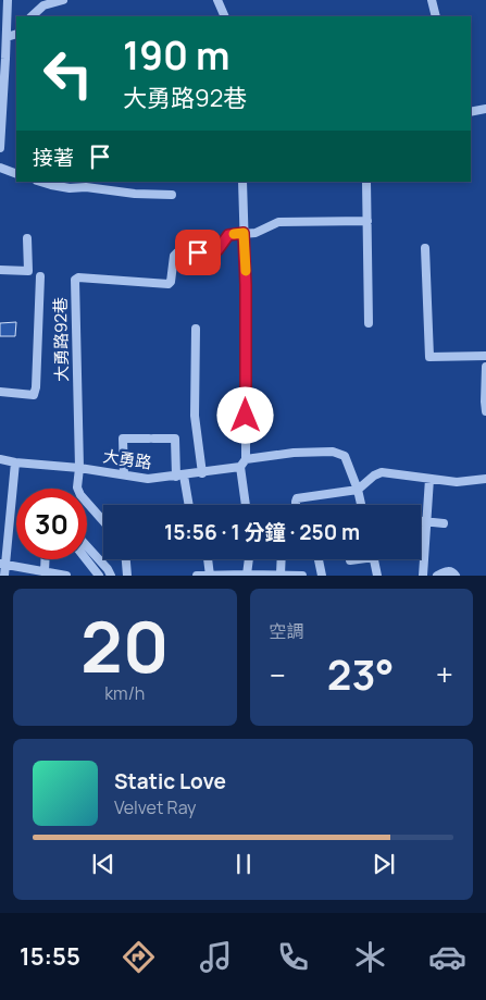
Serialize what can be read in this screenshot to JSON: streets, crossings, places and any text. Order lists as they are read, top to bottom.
{
  "streets": {
    "street": ["大勇路92巷", "大勇路"]
  },
  "crossings": [
    ["大勇路92巷", "大勇路"]
  ],
  "page": {
    "turn": ["190 m", "大勇路92巷"],
    "then": "接著",
    "limit": "30",
    "trip": "15:56 · 1 分鐘 · 250 m",
    "tile": [
      ["20", "km/h"],
      "空調"
    ],
    "heat": ["−", "23°", "+"],
    "song": ["Static Love", "Velvet Ray"],
    "tabs": "15:55"
  }
}
